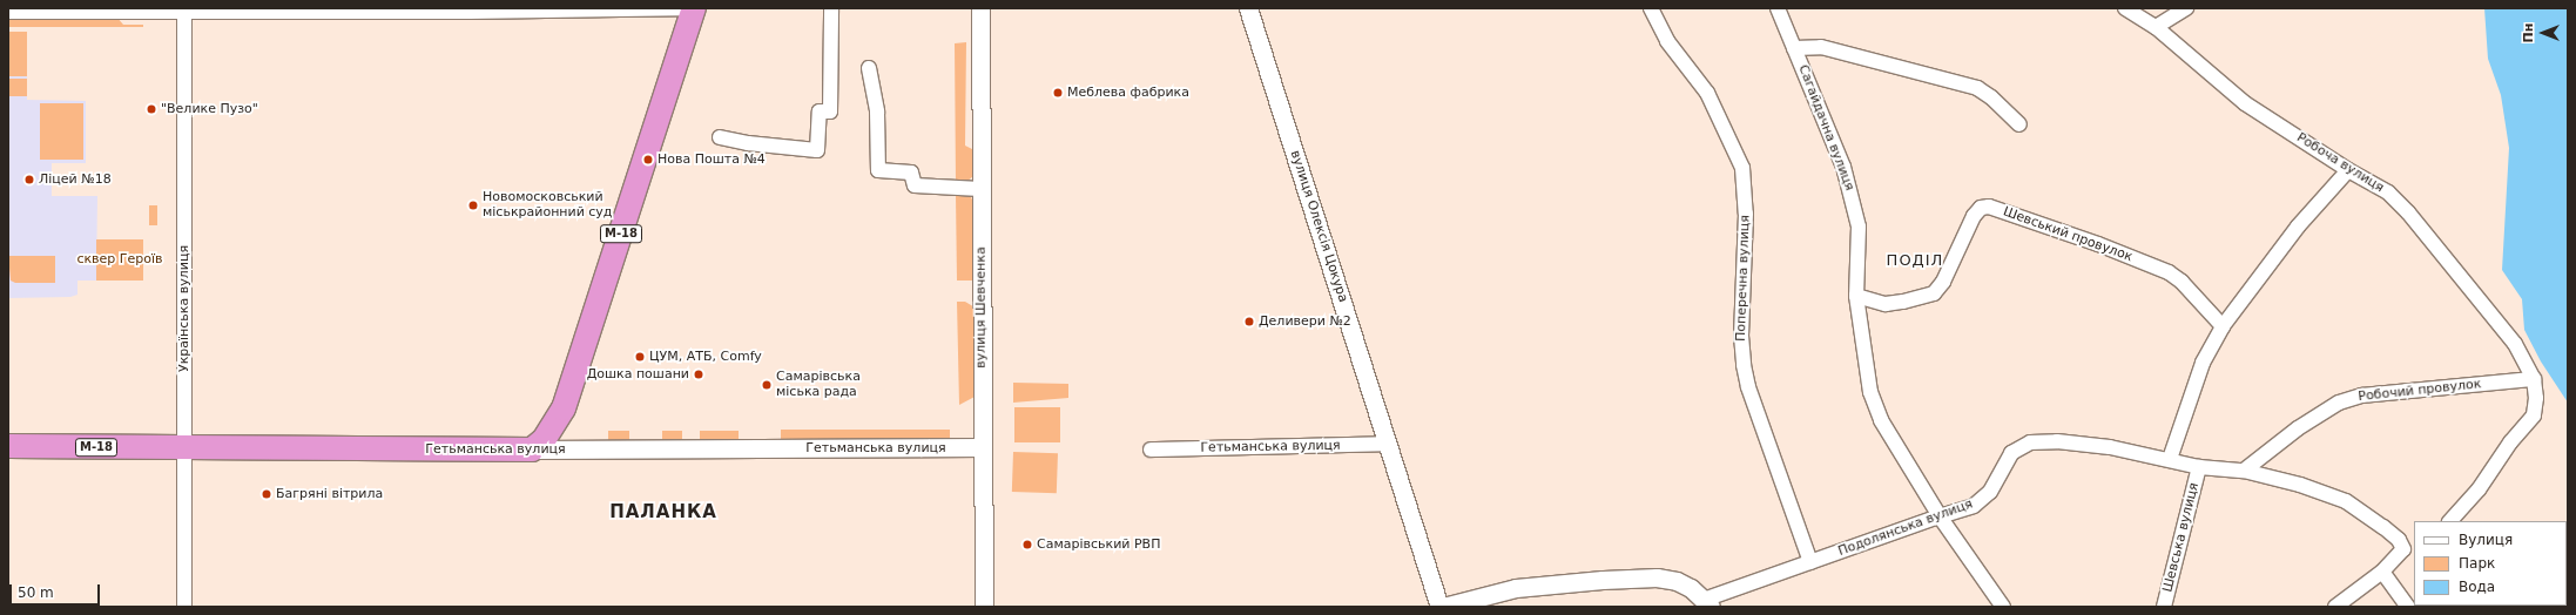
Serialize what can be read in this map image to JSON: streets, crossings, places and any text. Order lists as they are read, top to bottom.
{
  "streets": {
    "highway": ["М-18", "Гетьманська вулиця"],
    "street": [
      "Сагайдачна вулиця",
      "Робоча вулиця",
      "вулиця Олексія Цокура",
      "Шевський провулок",
      "Поперечна вулиця",
      "вулиця Шевченка",
      "Українська вулиця",
      "Робочий провулок",
      "Подолянська вулиця",
      "Шевська вулиця"
    ]
  },
  "crossings": [
    ["Сагайдачна вулиця", "Шевський провулок"],
    ["Сагайдачна вулиця", "Подолянська вулиця"],
    ["Робоча вулиця", "Робочий провулок"],
    ["вулиця Олексія Цокура", "Гетьманська вулиця"],
    ["М-18", "Гетьманська вулиця"],
    ["Поперечна вулиця", "Подолянська вулиця"],
    ["вулиця Шевченка", "Гетьманська вулиця"],
    ["Українська вулиця", "Гетьманська вулиця"],
    ["Робочий провулок", "Подолянська вулиця"],
    ["Подолянська вулиця", "Шевська вулиця"]
  ],
  "districts": ["ПОДІЛ", "ПАЛАНКА"],
  "parks": ["сквер Героїв"],
  "places": [
    "Меблева фабрика",
    "\"Велике Пузо\"",
    "Нова Пошта №4",
    "Ліцей №18",
    "Новомосковський міськрайонний суд",
    "Деливери №2",
    "ЦУМ, АТБ, Comfy",
    "Дошка пошани",
    "Самарівська міська рада",
    "Багряні вітрила",
    "Самарівський РВП"
  ],
  "legend": ["Вулиця", "Парк", "Вода"],
  "scale_bar": "50 m",
  "north": "left"
}
